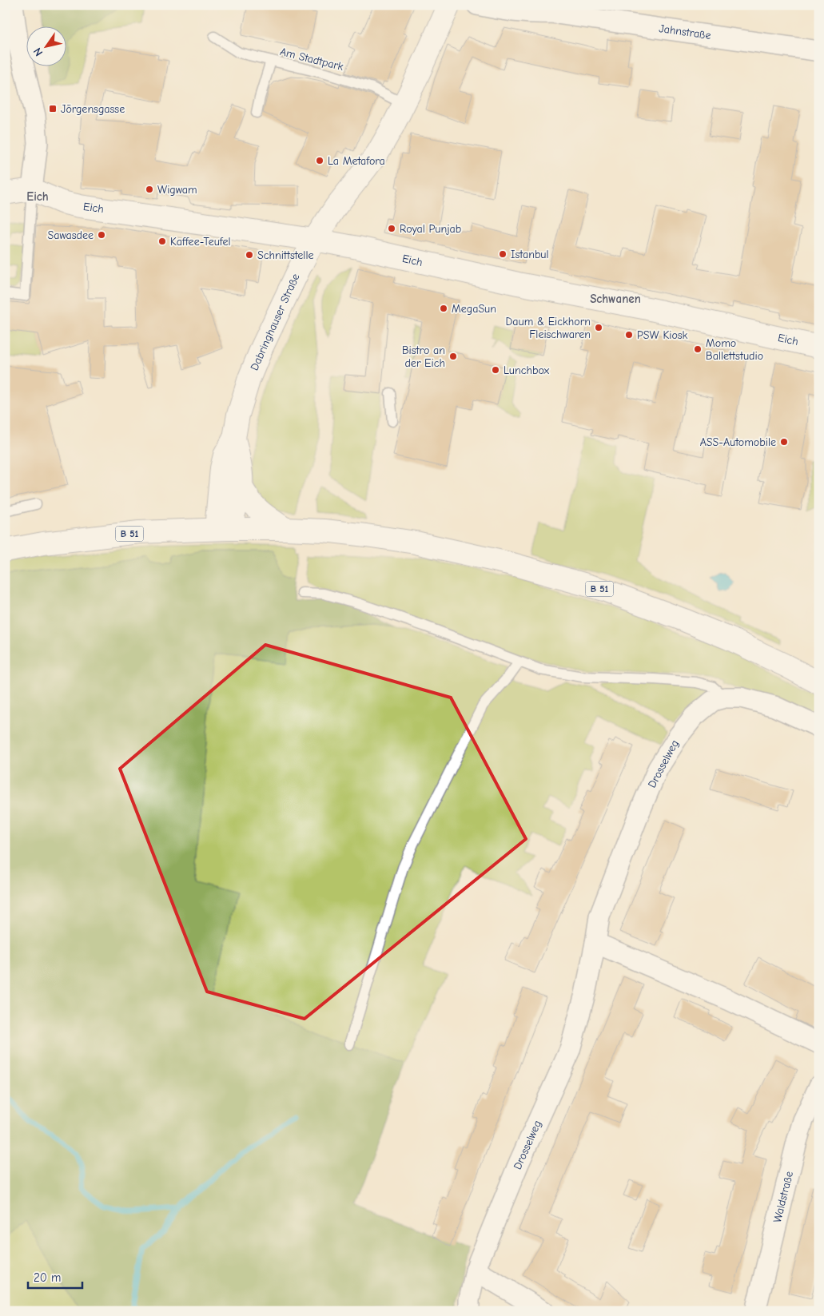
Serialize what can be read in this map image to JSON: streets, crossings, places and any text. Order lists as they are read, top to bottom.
{
  "streets": {
    "main road": ["Eich", "Dabringhauser Straße", "B 51"],
    "street": ["Jahnstraße", "Drosselweg", "Waldstraße"],
    "lane": ["Am Stadtpark"]
  },
  "crossings": [
    ["Am Stadtpark", "Dabringhauser Straße"],
    ["Eich", "Dabringhauser Straße"],
    ["Dabringhauser Straße", "B 51"]
  ],
  "districts": ["Eich", "Schwanen"],
  "places": {
    "transit": ["Jörgensgasse"],
    "other": [
      "La Metafora",
      "Wigwam",
      "Royal Punjab",
      "Sawasdee",
      "Kaffee-Teufel",
      "Istanbul",
      "Schnittstelle",
      "MegaSun",
      "Daum & Eickhorn Fleischwaren",
      "PSW Kiosk",
      "Momo Ballettstudio",
      "Bistro an der Eich",
      "Lunchbox",
      "ASS-Automobile"
    ]
  },
  "scale_bar": "20 m",
  "north": "bottom left"
}
